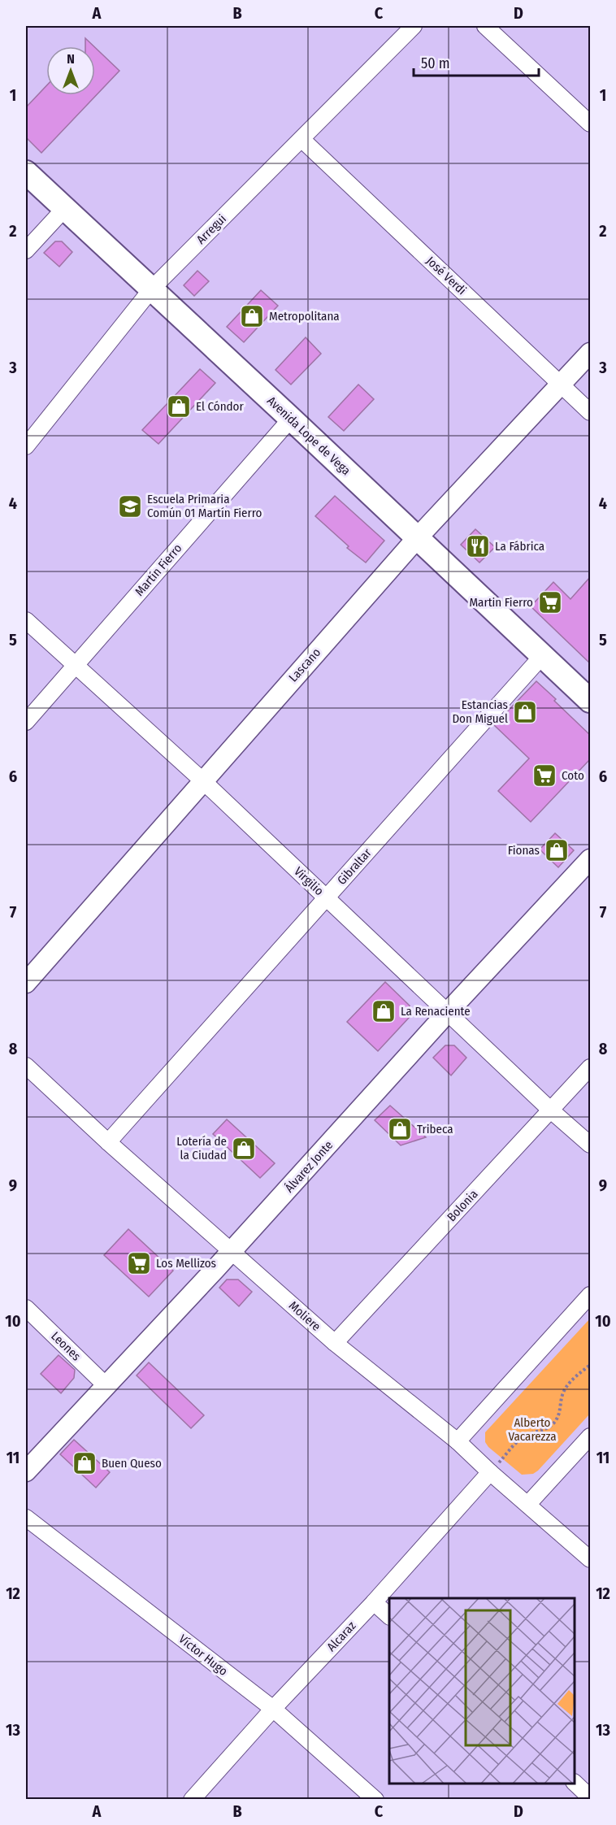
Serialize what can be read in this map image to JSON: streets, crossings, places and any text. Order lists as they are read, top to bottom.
{
  "streets": {
    "main road": ["Avenida Lope de Vega"],
    "street": [
      "Arregui",
      "José Verdi",
      "Martín Fierro",
      "Lascano",
      "Gibraltar",
      "Virgilio",
      "Álvarez Jonte",
      "Bolonia",
      "Moliere",
      "Leones",
      "Alcaraz",
      "Víctor Hugo"
    ]
  },
  "crossings": [
    ["Arregui", "José Verdi"],
    ["Arregui", "Avenida Lope de Vega"],
    ["José Verdi", "Lascano"],
    ["Avenida Lope de Vega", "Martín Fierro"],
    ["Avenida Lope de Vega", "Lascano"],
    ["Avenida Lope de Vega", "Gibraltar"],
    ["Martín Fierro", "Virgilio"],
    ["Lascano", "Virgilio"],
    ["Gibraltar", "Virgilio"],
    ["Gibraltar", "Moliere"],
    ["Virgilio", "Álvarez Jonte"],
    ["Virgilio", "Bolonia"],
    ["Álvarez Jonte", "Moliere"],
    ["Álvarez Jonte", "Leones"],
    ["Bolonia", "Moliere"],
    ["Moliere", "Alcaraz"],
    ["Alcaraz", "Víctor Hugo"]
  ],
  "parks": ["Alberto Vacarezza"],
  "places": {
    "shop": [
      "Metropolitana",
      "El Cóndor",
      "Estancias Don Miguel",
      "Fionas",
      "La Renaciente",
      "Tribeca",
      "Lotería de la Ciudad",
      "Buen Queso"
    ],
    "school or university": ["Escuela Primaria Común 01 Martín Fierro"],
    "restaurant": ["La Fábrica"],
    "supermarket": ["Martin Fierro", "Coto", "Los Mellizos"]
  },
  "scale_bar": "50 m",
  "north": "top",
  "grid": {
    "columns": [
      "A",
      "B",
      "C",
      "D"
    ],
    "rows": [
      "1",
      "2",
      "3",
      "4",
      "5",
      "6",
      "7",
      "8",
      "9",
      "10",
      "11",
      "12",
      "13"
    ]
  }
}
